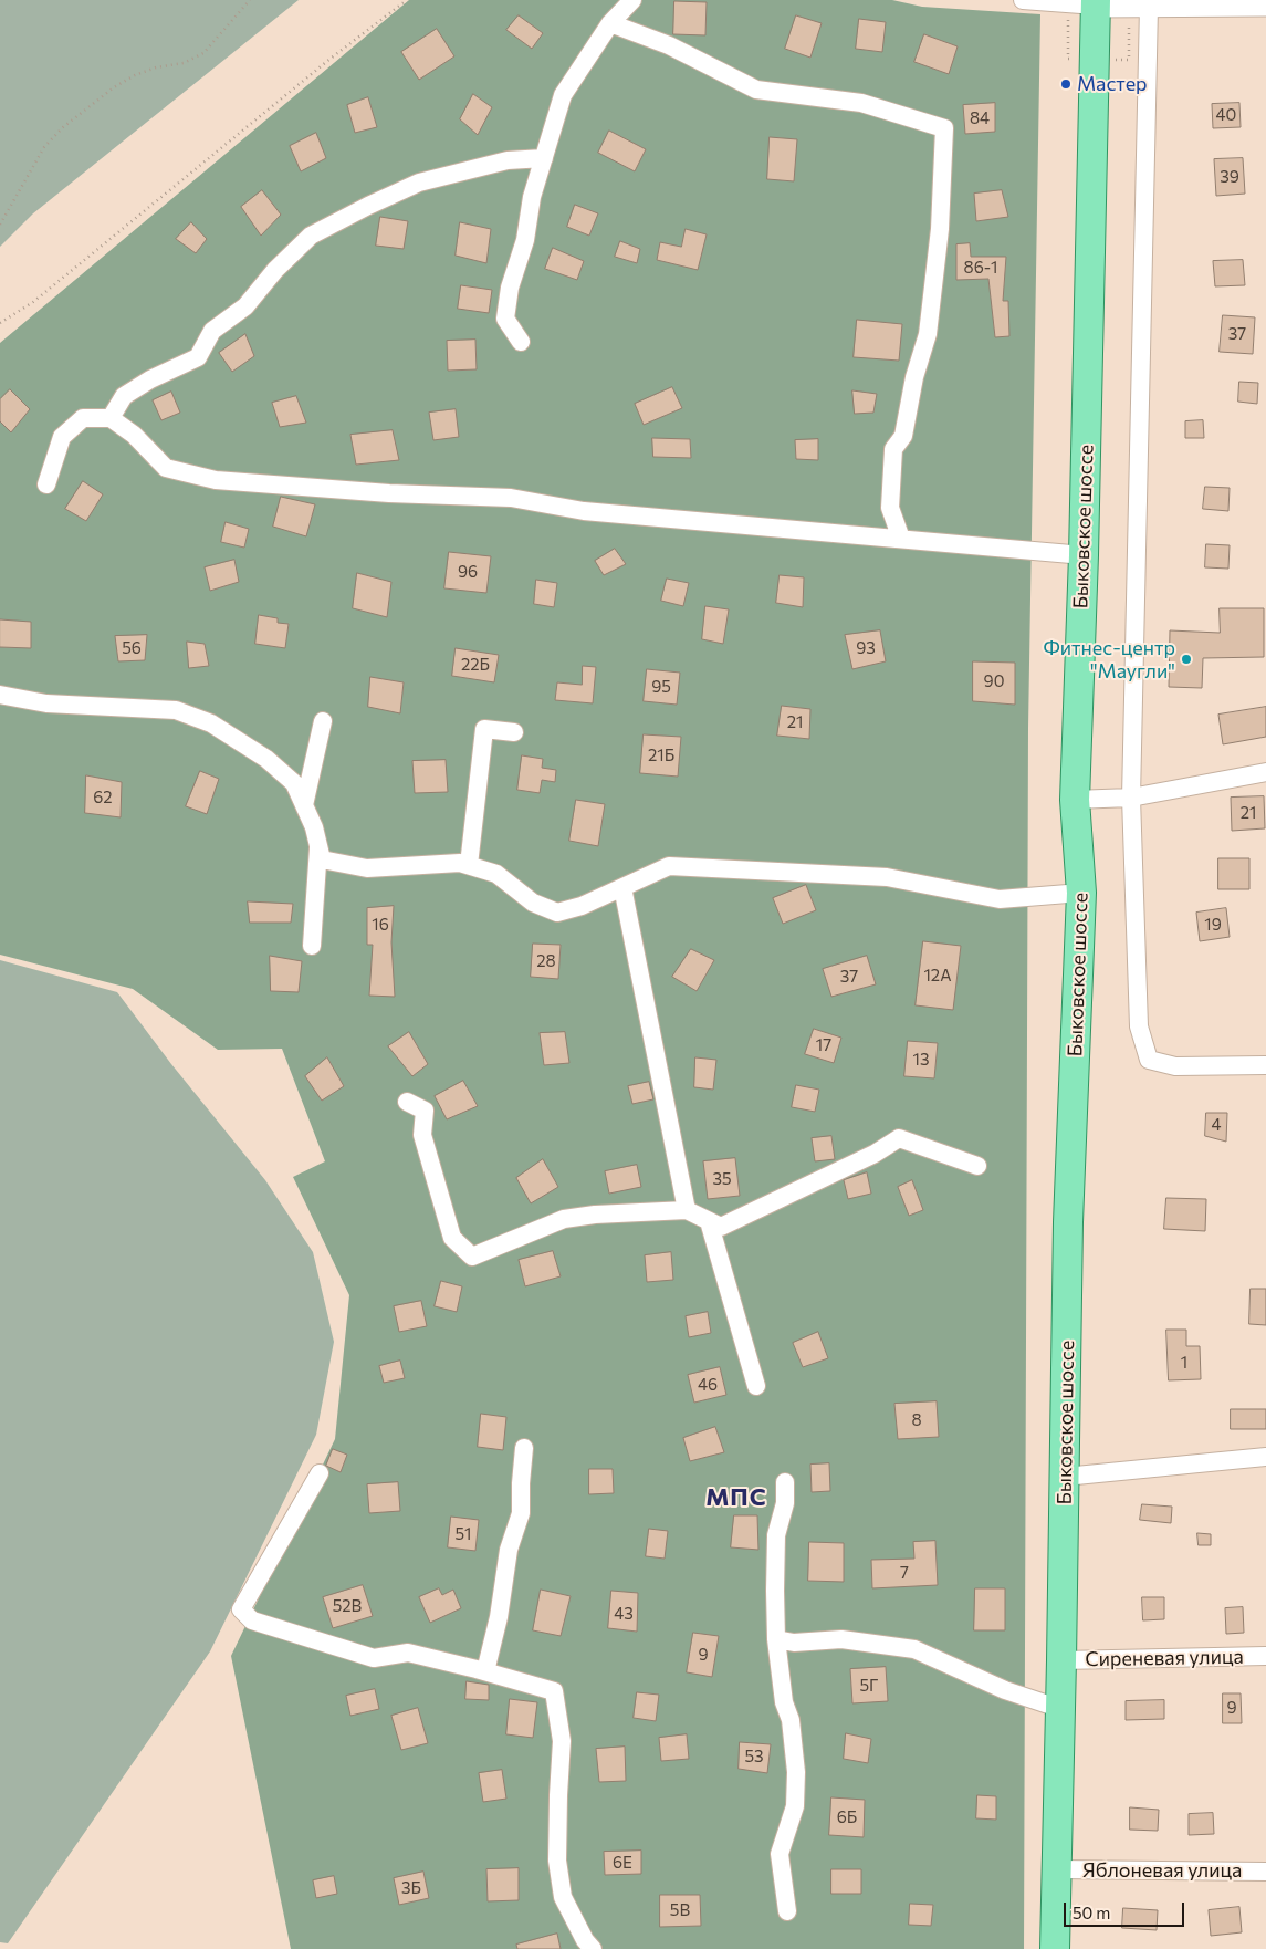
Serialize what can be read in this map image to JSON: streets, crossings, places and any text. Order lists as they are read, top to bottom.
{
  "streets": {
    "main road": ["Быковское шоссе"],
    "street": ["Сиреневая улица", "Яблоневая улица"]
  },
  "crossings": [
    ["Быковское шоссе", "Сиреневая улица"],
    ["Быковское шоссе", "Яблоневая улица"]
  ],
  "districts": ["МПС"],
  "places": ["Мастер", "Фитнес-центр \"Маугли\""],
  "house_numbers": [
    "40",
    "84",
    "39",
    "86-1",
    "37",
    "96",
    "56",
    "93",
    "22Б",
    "90",
    "95",
    "21",
    "21Б",
    "62",
    "21",
    "16",
    "19",
    "28",
    "12А",
    "37",
    "17",
    "13",
    "4",
    "35",
    "1",
    "46",
    "8",
    "51",
    "7",
    "52В",
    "43",
    "9",
    "5Г",
    "9",
    "53",
    "6Б",
    "6Е",
    "3Б",
    "5В"
  ],
  "scale_bar": "50 m"
}
